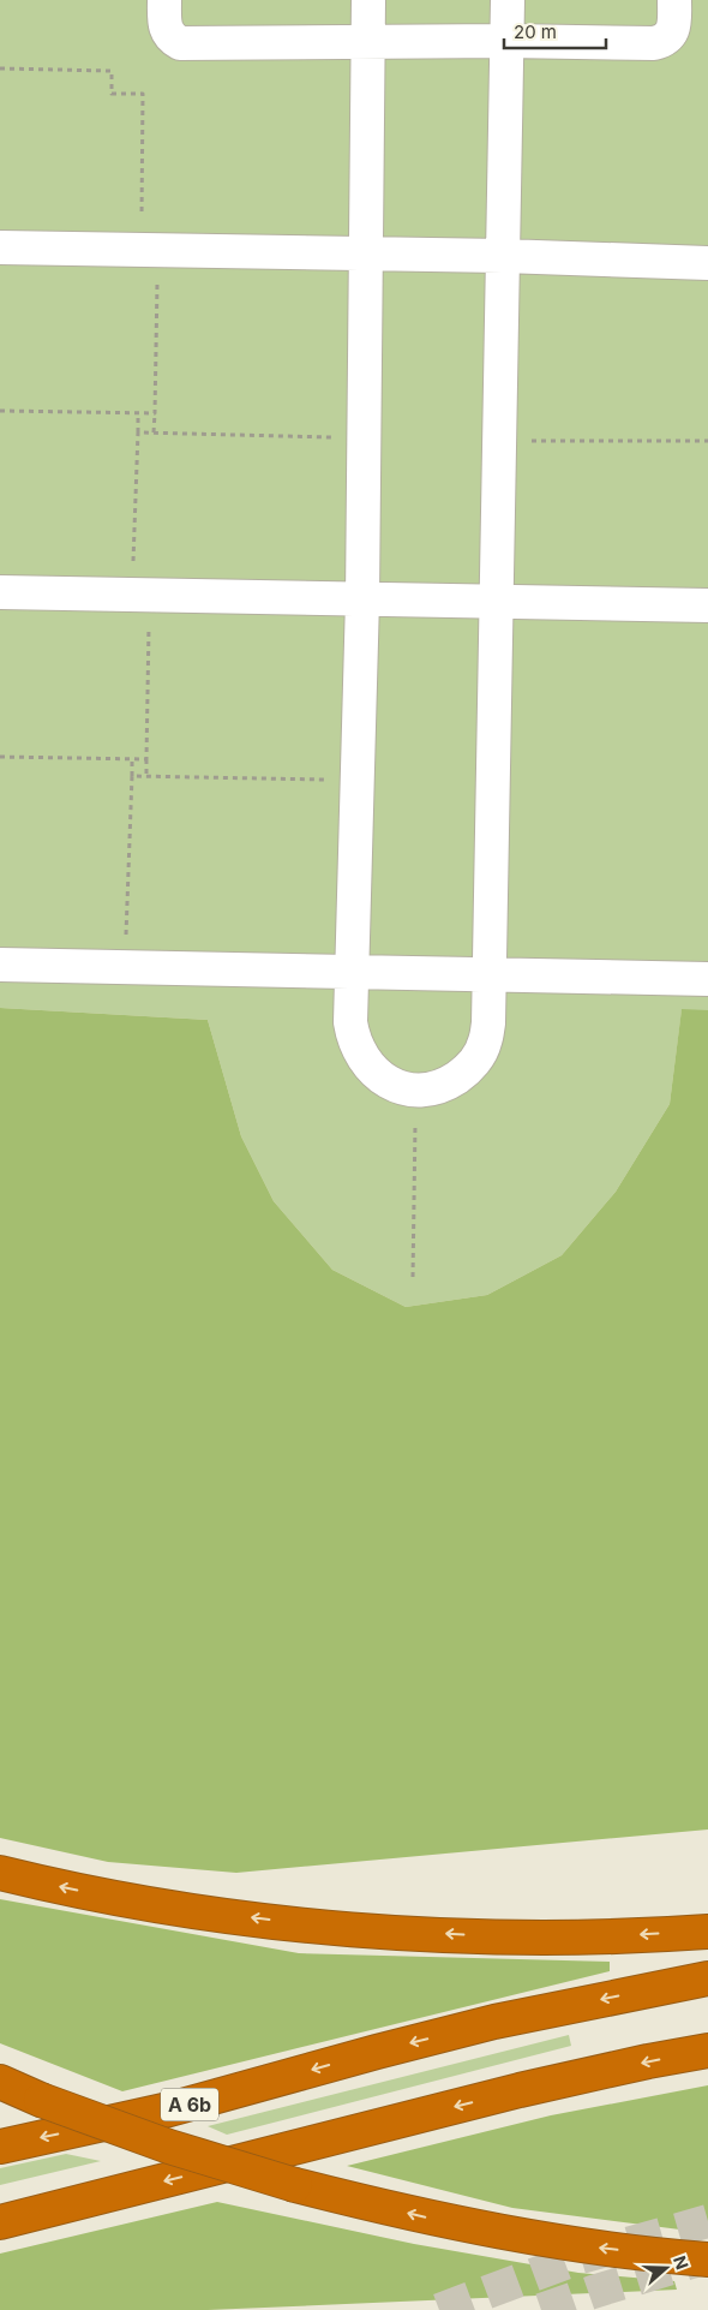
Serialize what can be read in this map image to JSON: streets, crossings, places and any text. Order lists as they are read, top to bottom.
{
  "streets": {
    "highway": ["A 6b"]
  },
  "scale_bar": "20 m",
  "north": "right"
}
